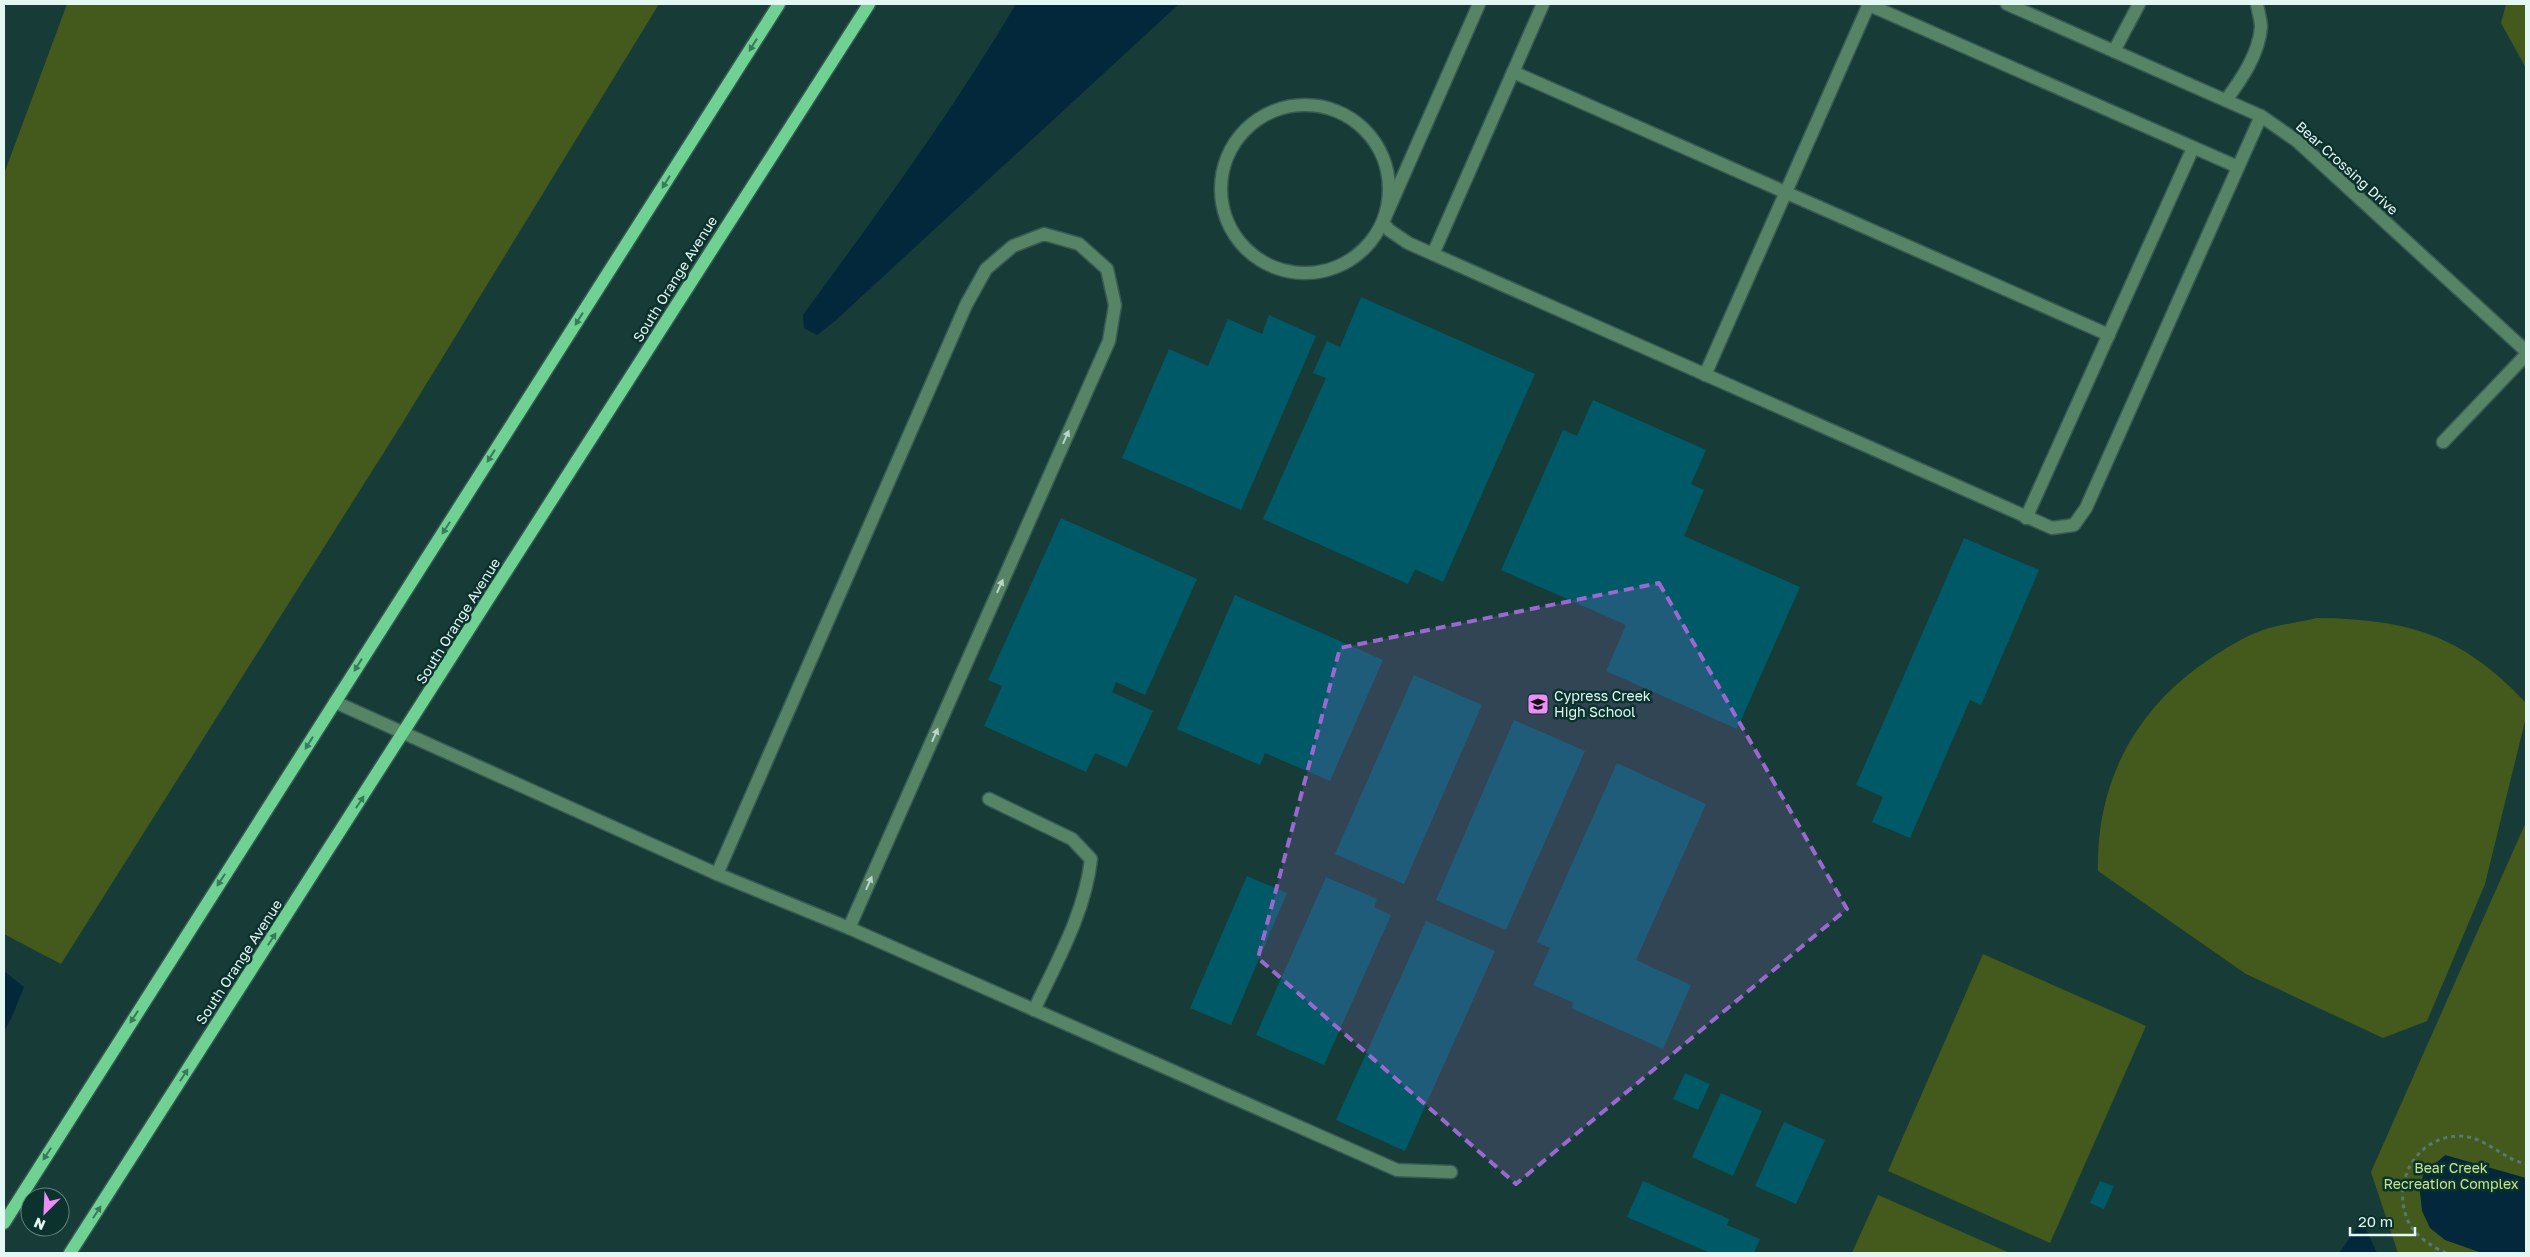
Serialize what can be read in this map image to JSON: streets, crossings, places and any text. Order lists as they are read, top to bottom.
{
  "streets": {
    "main road": ["South Orange Avenue"],
    "street": ["Bear Crossing Drive"]
  },
  "parks": ["Bear Creek Recreation Complex"],
  "places": {
    "school or university": ["Cypress Creek High School"]
  },
  "scale_bar": "20 m",
  "north": "bottom left"
}
